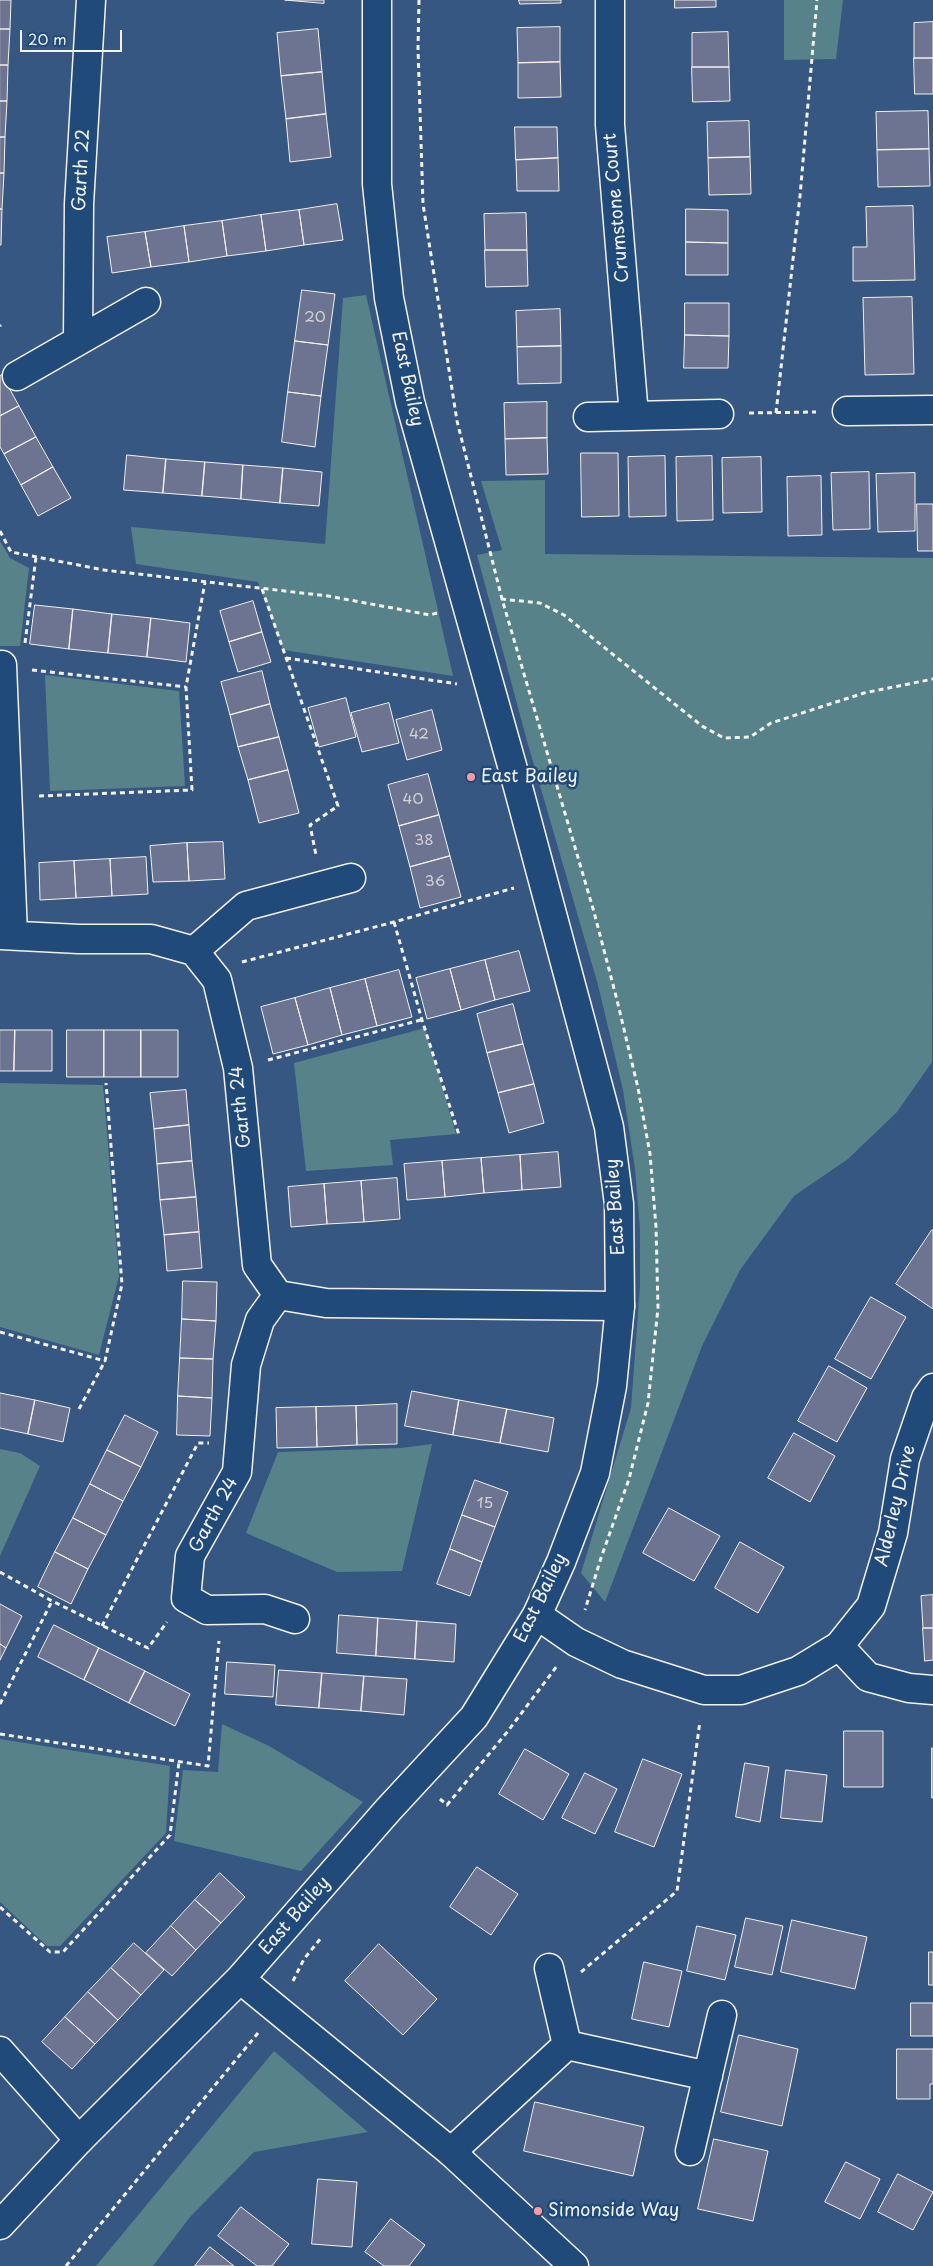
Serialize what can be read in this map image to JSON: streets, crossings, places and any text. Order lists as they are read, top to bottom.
{
  "streets": {
    "street": [
      "Garth 22",
      "Crumstone Court",
      "East Bailey",
      "Garth 24",
      "Alderley Drive"
    ]
  },
  "crossings": [
    ["East Bailey", "Alderley Drive"]
  ],
  "places": ["East Bailey", "Simonside Way"],
  "house_numbers": [
    "20",
    "42",
    "40",
    "38",
    "36",
    "15"
  ],
  "scale_bar": "20 m"
}
